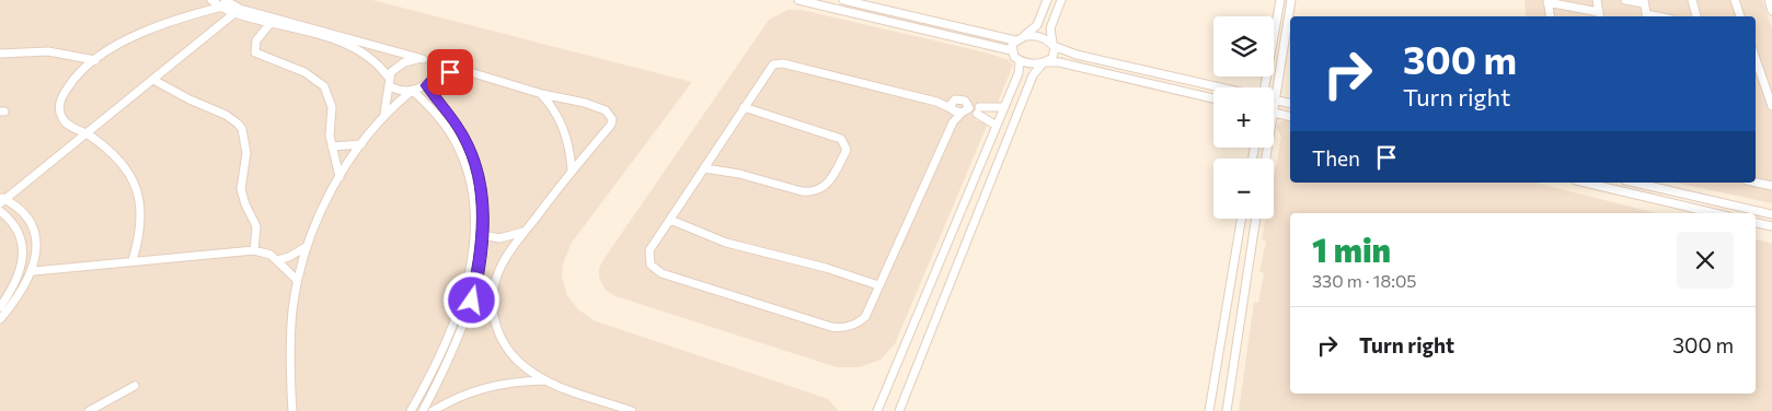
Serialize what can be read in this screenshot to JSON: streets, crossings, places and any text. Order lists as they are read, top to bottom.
{
  "page": {
    "map_buttons": ["+", "−"],
    "turn": ["300 m", "Turn right"],
    "then": "Then",
    "heading": ["1 min", "330 m · 18:05"],
    "list": [
      {
        "name": "Turn right",
        "value": "300 m"
      }
    ]
  }
}
